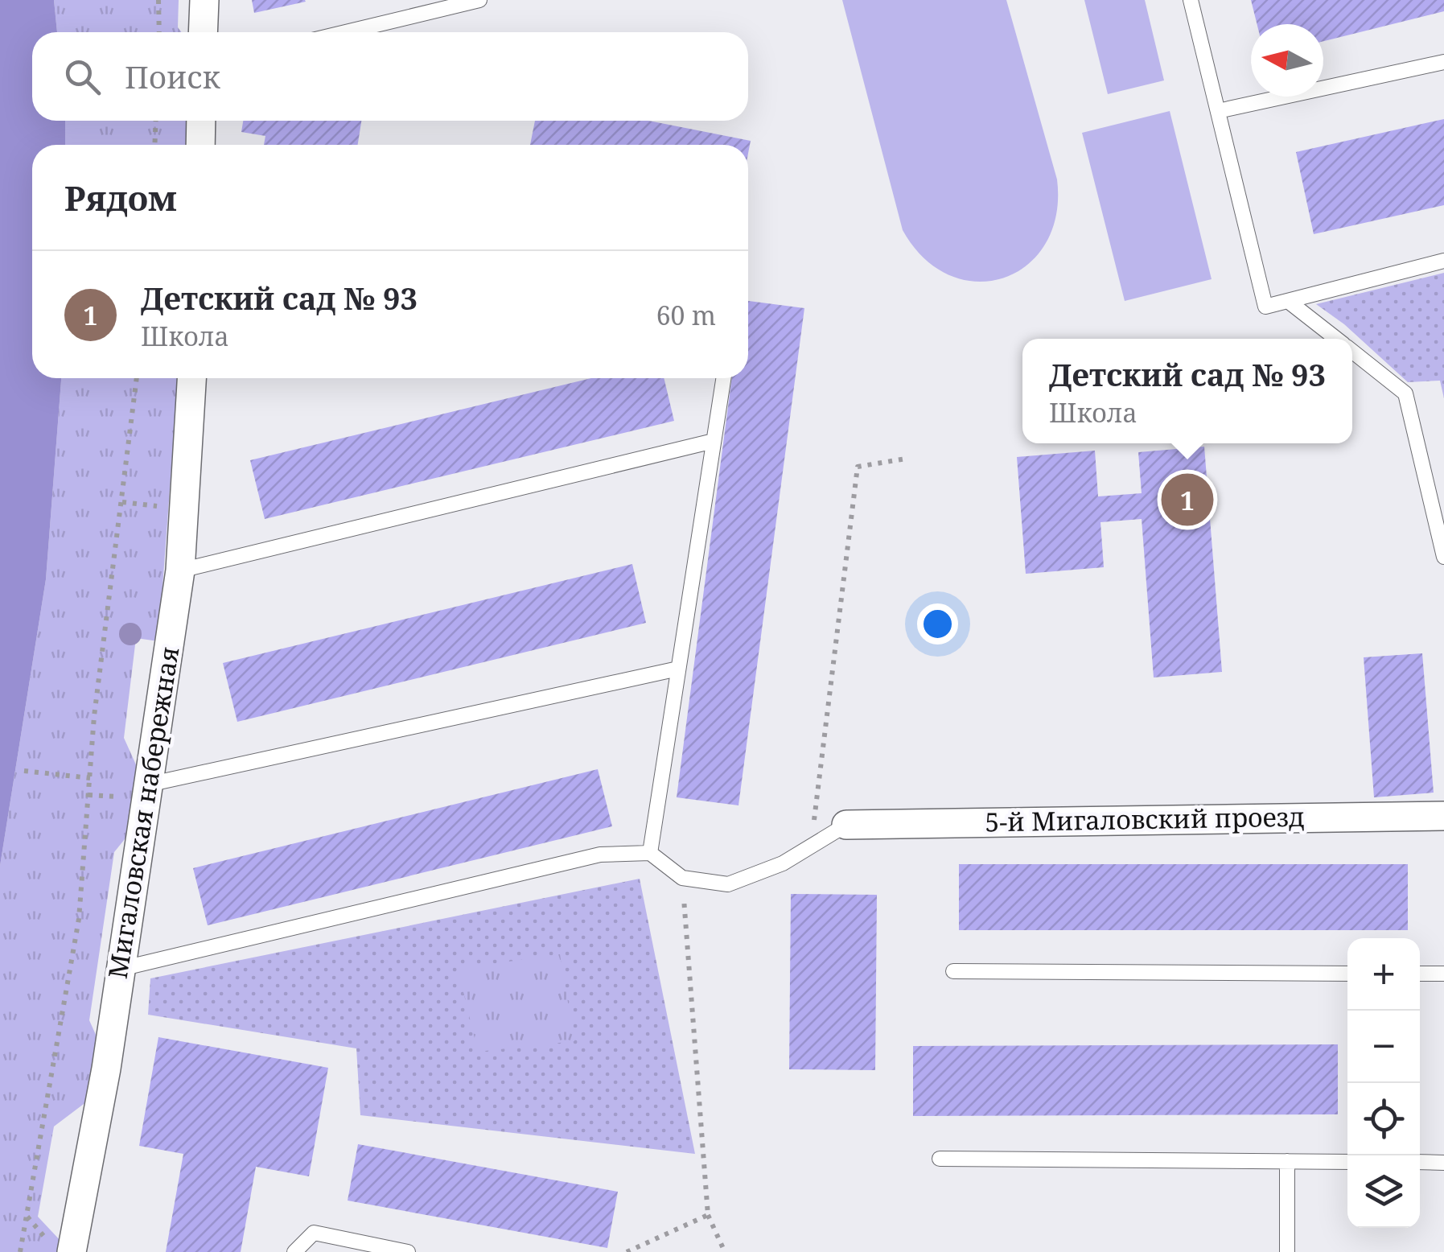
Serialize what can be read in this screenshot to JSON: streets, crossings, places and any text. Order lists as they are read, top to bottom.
{
  "streets": {
    "street": ["Мигаловская набережная", "5-й Мигаловский проезд"]
  },
  "north": "left",
  "page": {
    "search": "Поиск",
    "heading": "Рядом",
    "list": [
      {
        "mark": "1",
        "name": "Детский сад № 93",
        "note": "Школа",
        "value": "60 m"
      }
    ],
    "popup": ["Детский сад № 93", "Школа"],
    "pins": "1",
    "map_buttons": ["+", "−"]
  }
}
